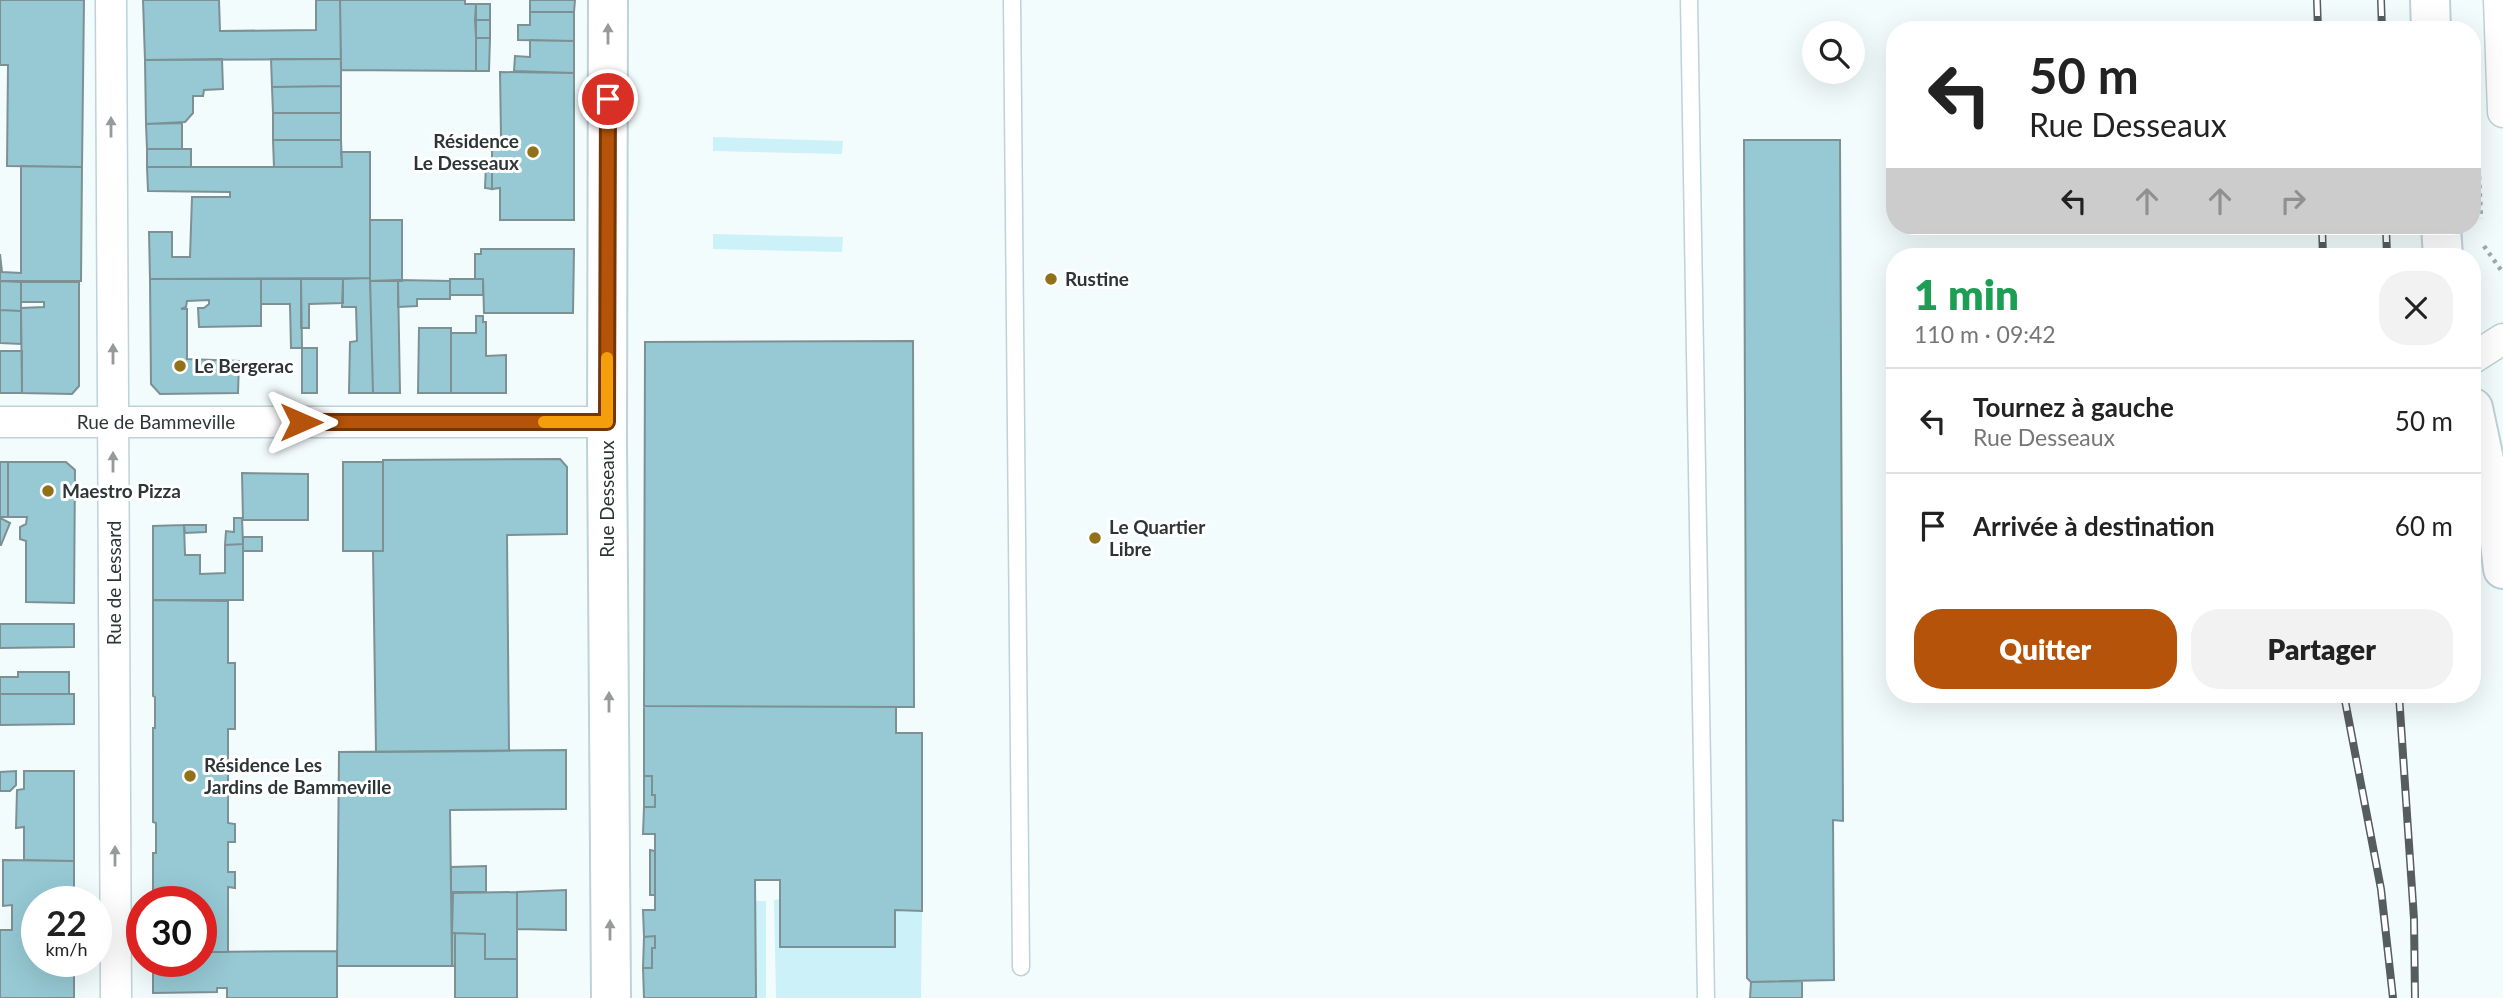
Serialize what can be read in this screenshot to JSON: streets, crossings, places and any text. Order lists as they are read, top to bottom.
{
  "streets": {
    "street": ["Rue de Bammeville", "Rue Desseaux", "Rue de Lessard"]
  },
  "crossings": [
    ["Rue de Bammeville", "Rue Desseaux"],
    ["Rue de Bammeville", "Rue de Lessard"]
  ],
  "one_way": ["Rue Desseaux", "Rue de Lessard"],
  "places": [
    "Résidence Le Desseaux",
    "Rustine",
    "Le Bergerac",
    "Maestro Pizza",
    "Le Quartier Libre",
    "Résidence Les Jardins de Bammeville"
  ],
  "page": {
    "turn": ["50 m", "Rue Desseaux"],
    "heading": ["1 min", "110 m · 09:42"],
    "list": [
      {
        "name": "Tournez à gauche",
        "note": "Rue Desseaux",
        "value": "50 m"
      },
      {
        "name": "Arrivée à destination",
        "value": "60 m"
      }
    ],
    "buttons": ["Quitter", "Partager"],
    "speed": "22 km/h",
    "limit": "30"
  }
}
